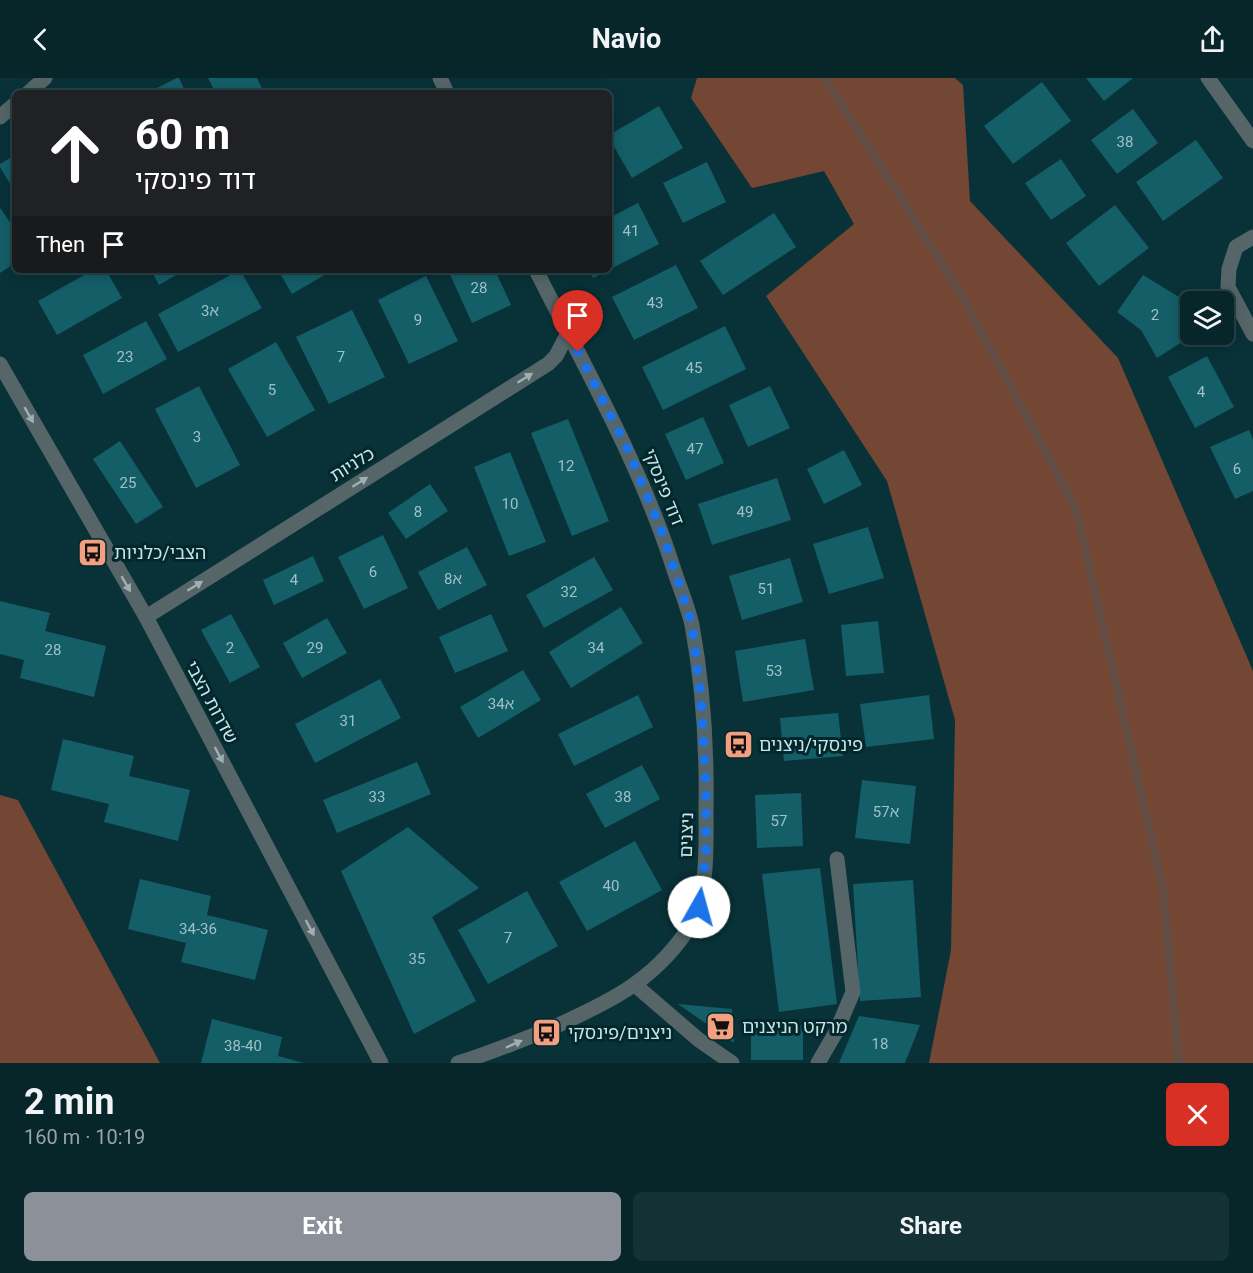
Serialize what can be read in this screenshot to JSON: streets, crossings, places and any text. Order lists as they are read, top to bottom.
{
  "streets": {
    "street": [
      "כלניות",
      "דוד פינסקי",
      "שדרות הצבי",
      "ניצנים"
    ]
  },
  "crossings": [
    ["כלניות", "דוד פינסקי"],
    ["כלניות", "שדרות הצבי"],
    ["דוד פינסקי", "ניצנים"]
  ],
  "one_way": ["כלניות", "שדרות הצבי", "ניצנים"],
  "places": {
    "bus stop": ["הצבי/כלניות", "פינסקי/ניצנים", "ניצנים/פינסקי"],
    "supermarket": ["מרקט הניצנים"]
  },
  "house_numbers": [
    "38",
    "41",
    "28",
    "43",
    "3א",
    "2",
    "9",
    "23",
    "7",
    "45",
    "5",
    "4",
    "3",
    "47",
    "12",
    "6",
    "25",
    "10",
    "8",
    "49",
    "6",
    "8א",
    "4",
    "51",
    "32",
    "2",
    "29",
    "34",
    "28",
    "53",
    "34א",
    "31",
    "33",
    "38",
    "57א",
    "57",
    "40",
    "34-36",
    "7",
    "35",
    "18",
    "38-40"
  ],
  "page": {
    "header": "Navio",
    "turn": ["60 m", "דוד פינסקי"],
    "then": "Then",
    "heading": ["2 min", "160 m · 10:19"],
    "buttons": ["Exit", "Share"]
  }
}
